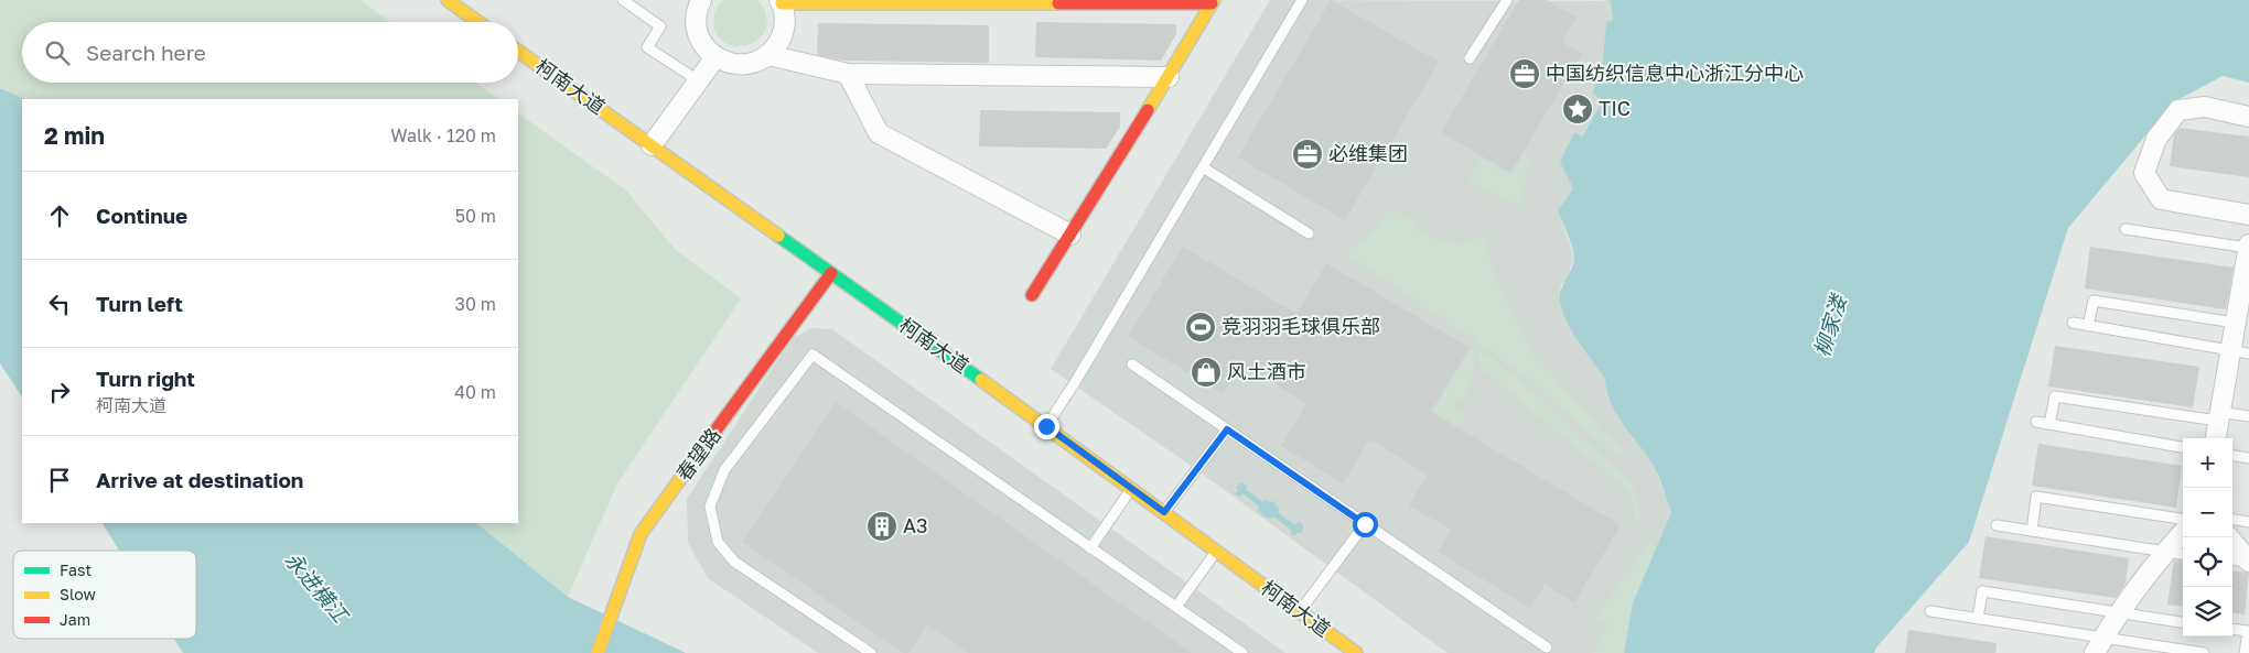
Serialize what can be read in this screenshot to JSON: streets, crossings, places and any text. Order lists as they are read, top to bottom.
{
  "streets": {
    "street": ["柯南大道", "春望路"]
  },
  "crossings": [
    ["柯南大道", "春望路"]
  ],
  "water": ["柳家溇", "永进横江"],
  "places": {
    "office": ["中国纺织信息中心浙江分中心", "必维集团"],
    "place": ["TIC"],
    "sports": ["竞羽羽毛球俱乐部"],
    "shop": ["风土酒市"],
    "building": ["A3"]
  },
  "legend": ["Fast", "Slow", "Jam"],
  "page": {
    "search": "Search here",
    "heading": ["2 min", "Walk · 120 m"],
    "list": [
      ["Continue", "50 m"],
      ["Turn left", "30 m"],
      ["Turn right", "柯南大道", "40 m"],
      "Arrive at destination"
    ],
    "map_buttons": ["+", "−"]
  }
}
